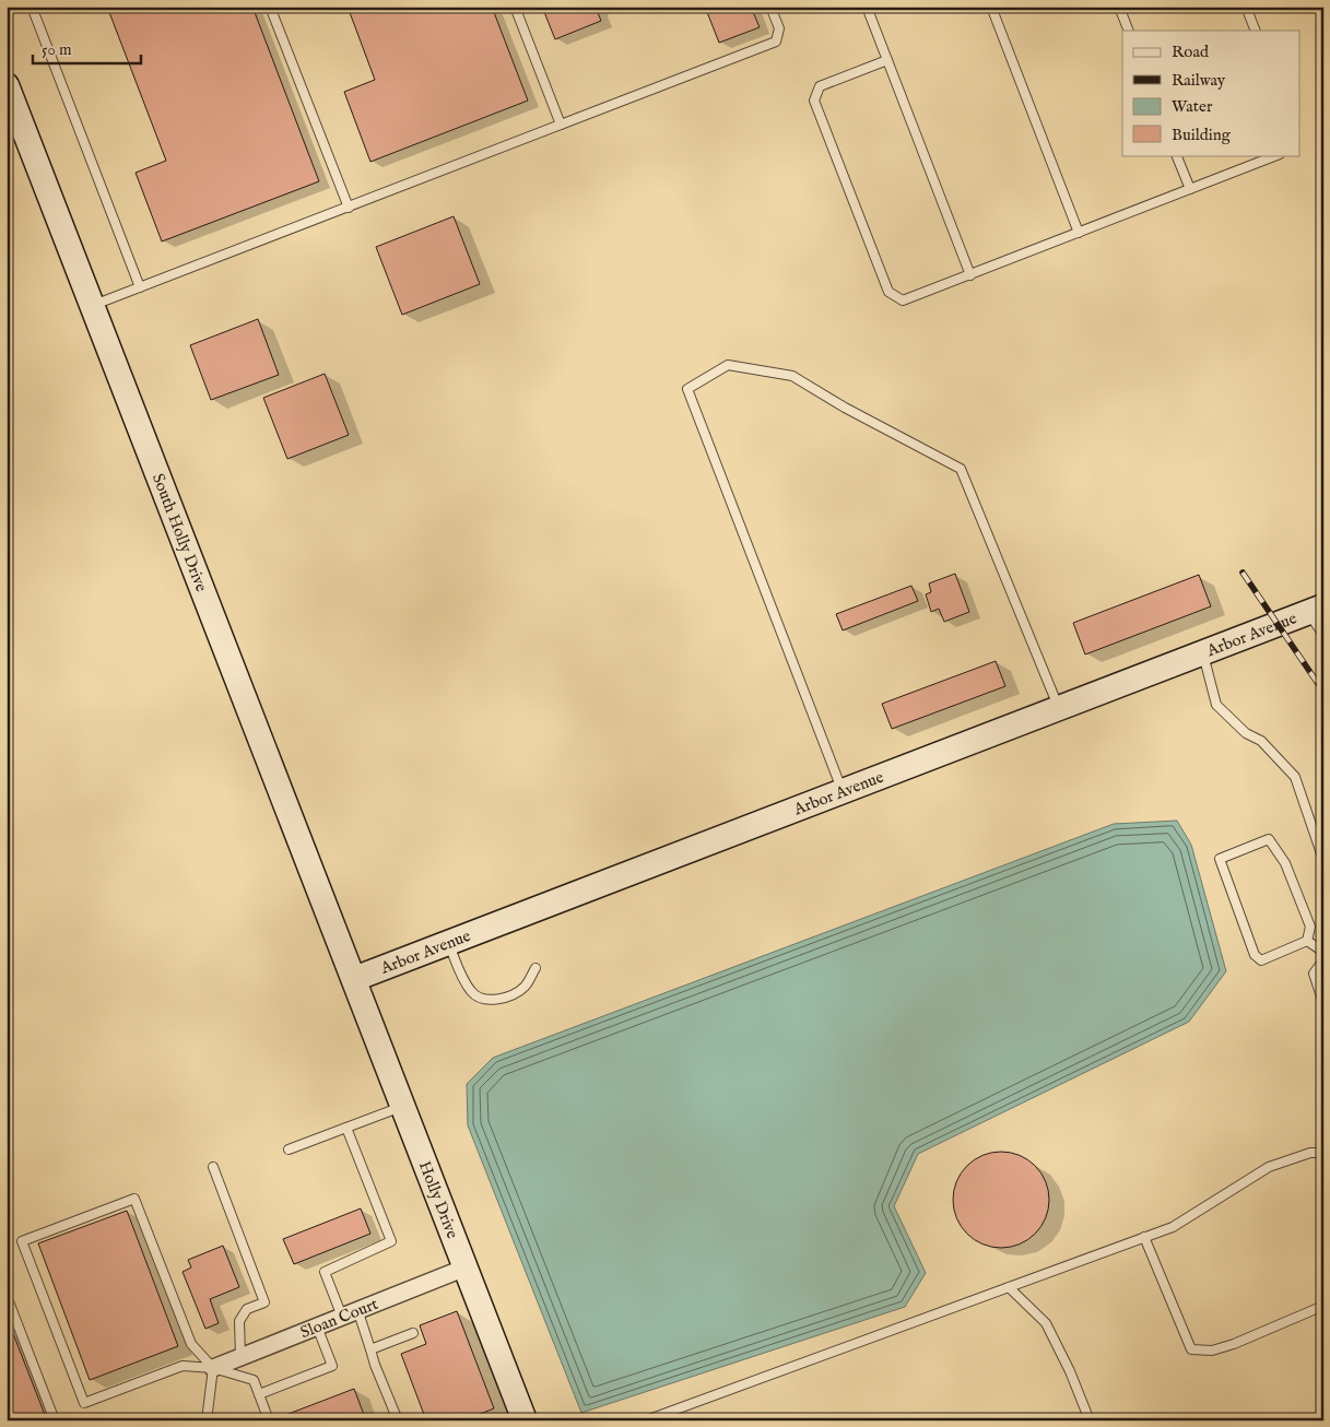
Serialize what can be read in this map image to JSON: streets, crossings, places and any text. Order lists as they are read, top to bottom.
{
  "streets": {
    "street": [
      "South Holly Drive",
      "Arbor Avenue",
      "Holly Drive",
      "Sloan Court"
    ]
  },
  "crossings": [
    ["South Holly Drive", "Arbor Avenue"],
    ["South Holly Drive", "Holly Drive"],
    ["Arbor Avenue", "Holly Drive"],
    ["Holly Drive", "Sloan Court"]
  ],
  "legend": [
    "Road",
    "Railway",
    "Water",
    "Building"
  ],
  "scale_bar": "50 m"
}
